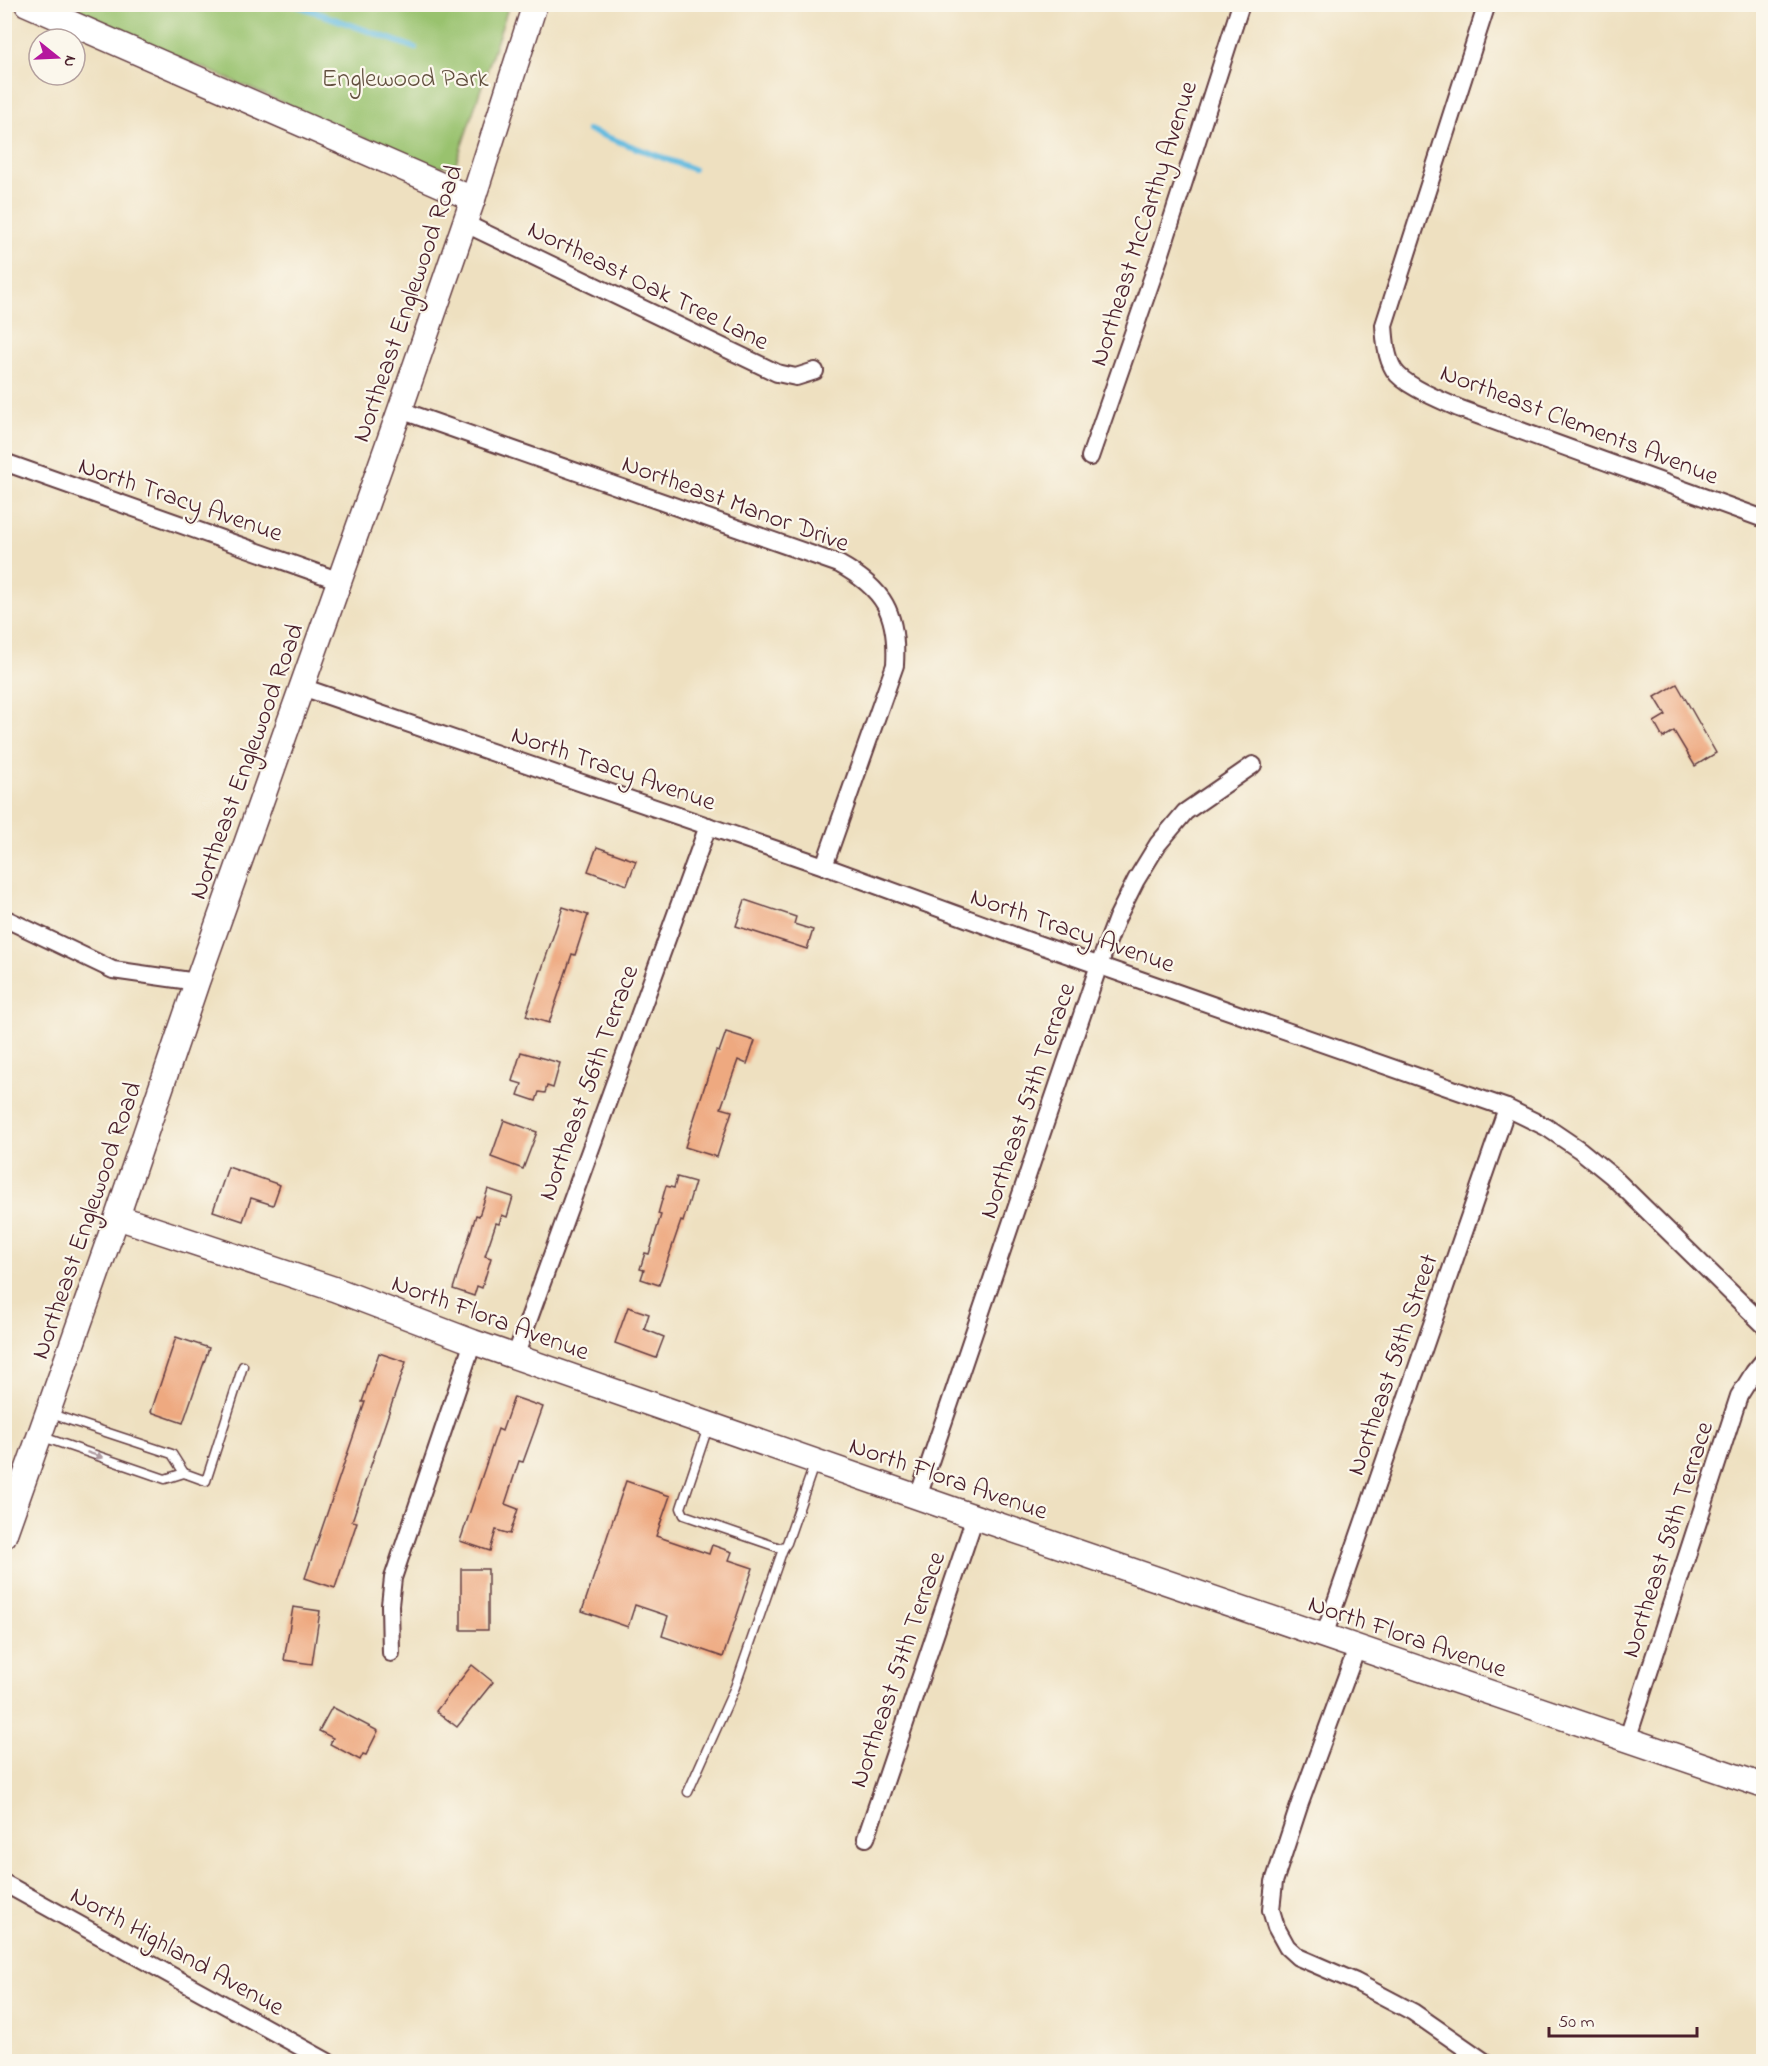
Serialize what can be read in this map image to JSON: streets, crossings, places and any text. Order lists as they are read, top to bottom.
{
  "streets": {
    "street": [
      "Northeast McCarthy Avenue",
      "Northeast Oak Tree Lane",
      "Northeast Englewood Road",
      "Northeast Clements Avenue",
      "North Tracy Avenue",
      "Northeast Manor Drive",
      "Northeast 56th Terrace",
      "Northeast 57th Terrace",
      "North Flora Avenue",
      "Northeast 58th Street",
      "Northeast 58th Terrace",
      "North Highland Avenue"
    ]
  },
  "crossings": [
    ["Northeast Oak Tree Lane", "Northeast Englewood Road"],
    ["Northeast Englewood Road", "North Tracy Avenue"],
    ["Northeast Englewood Road", "Northeast Manor Drive"],
    ["Northeast Englewood Road", "North Flora Avenue"],
    ["North Tracy Avenue", "Northeast Manor Drive"],
    ["North Tracy Avenue", "Northeast 56th Terrace"],
    ["North Tracy Avenue", "Northeast 57th Terrace"],
    ["North Tracy Avenue", "Northeast 58th Street"],
    ["Northeast 56th Terrace", "North Flora Avenue"],
    ["Northeast 57th Terrace", "North Flora Avenue"],
    ["North Flora Avenue", "Northeast 58th Street"],
    ["North Flora Avenue", "Northeast 58th Terrace"]
  ],
  "parks": ["Englewood Park"],
  "scale_bar": "50 m",
  "north": "right"
}
